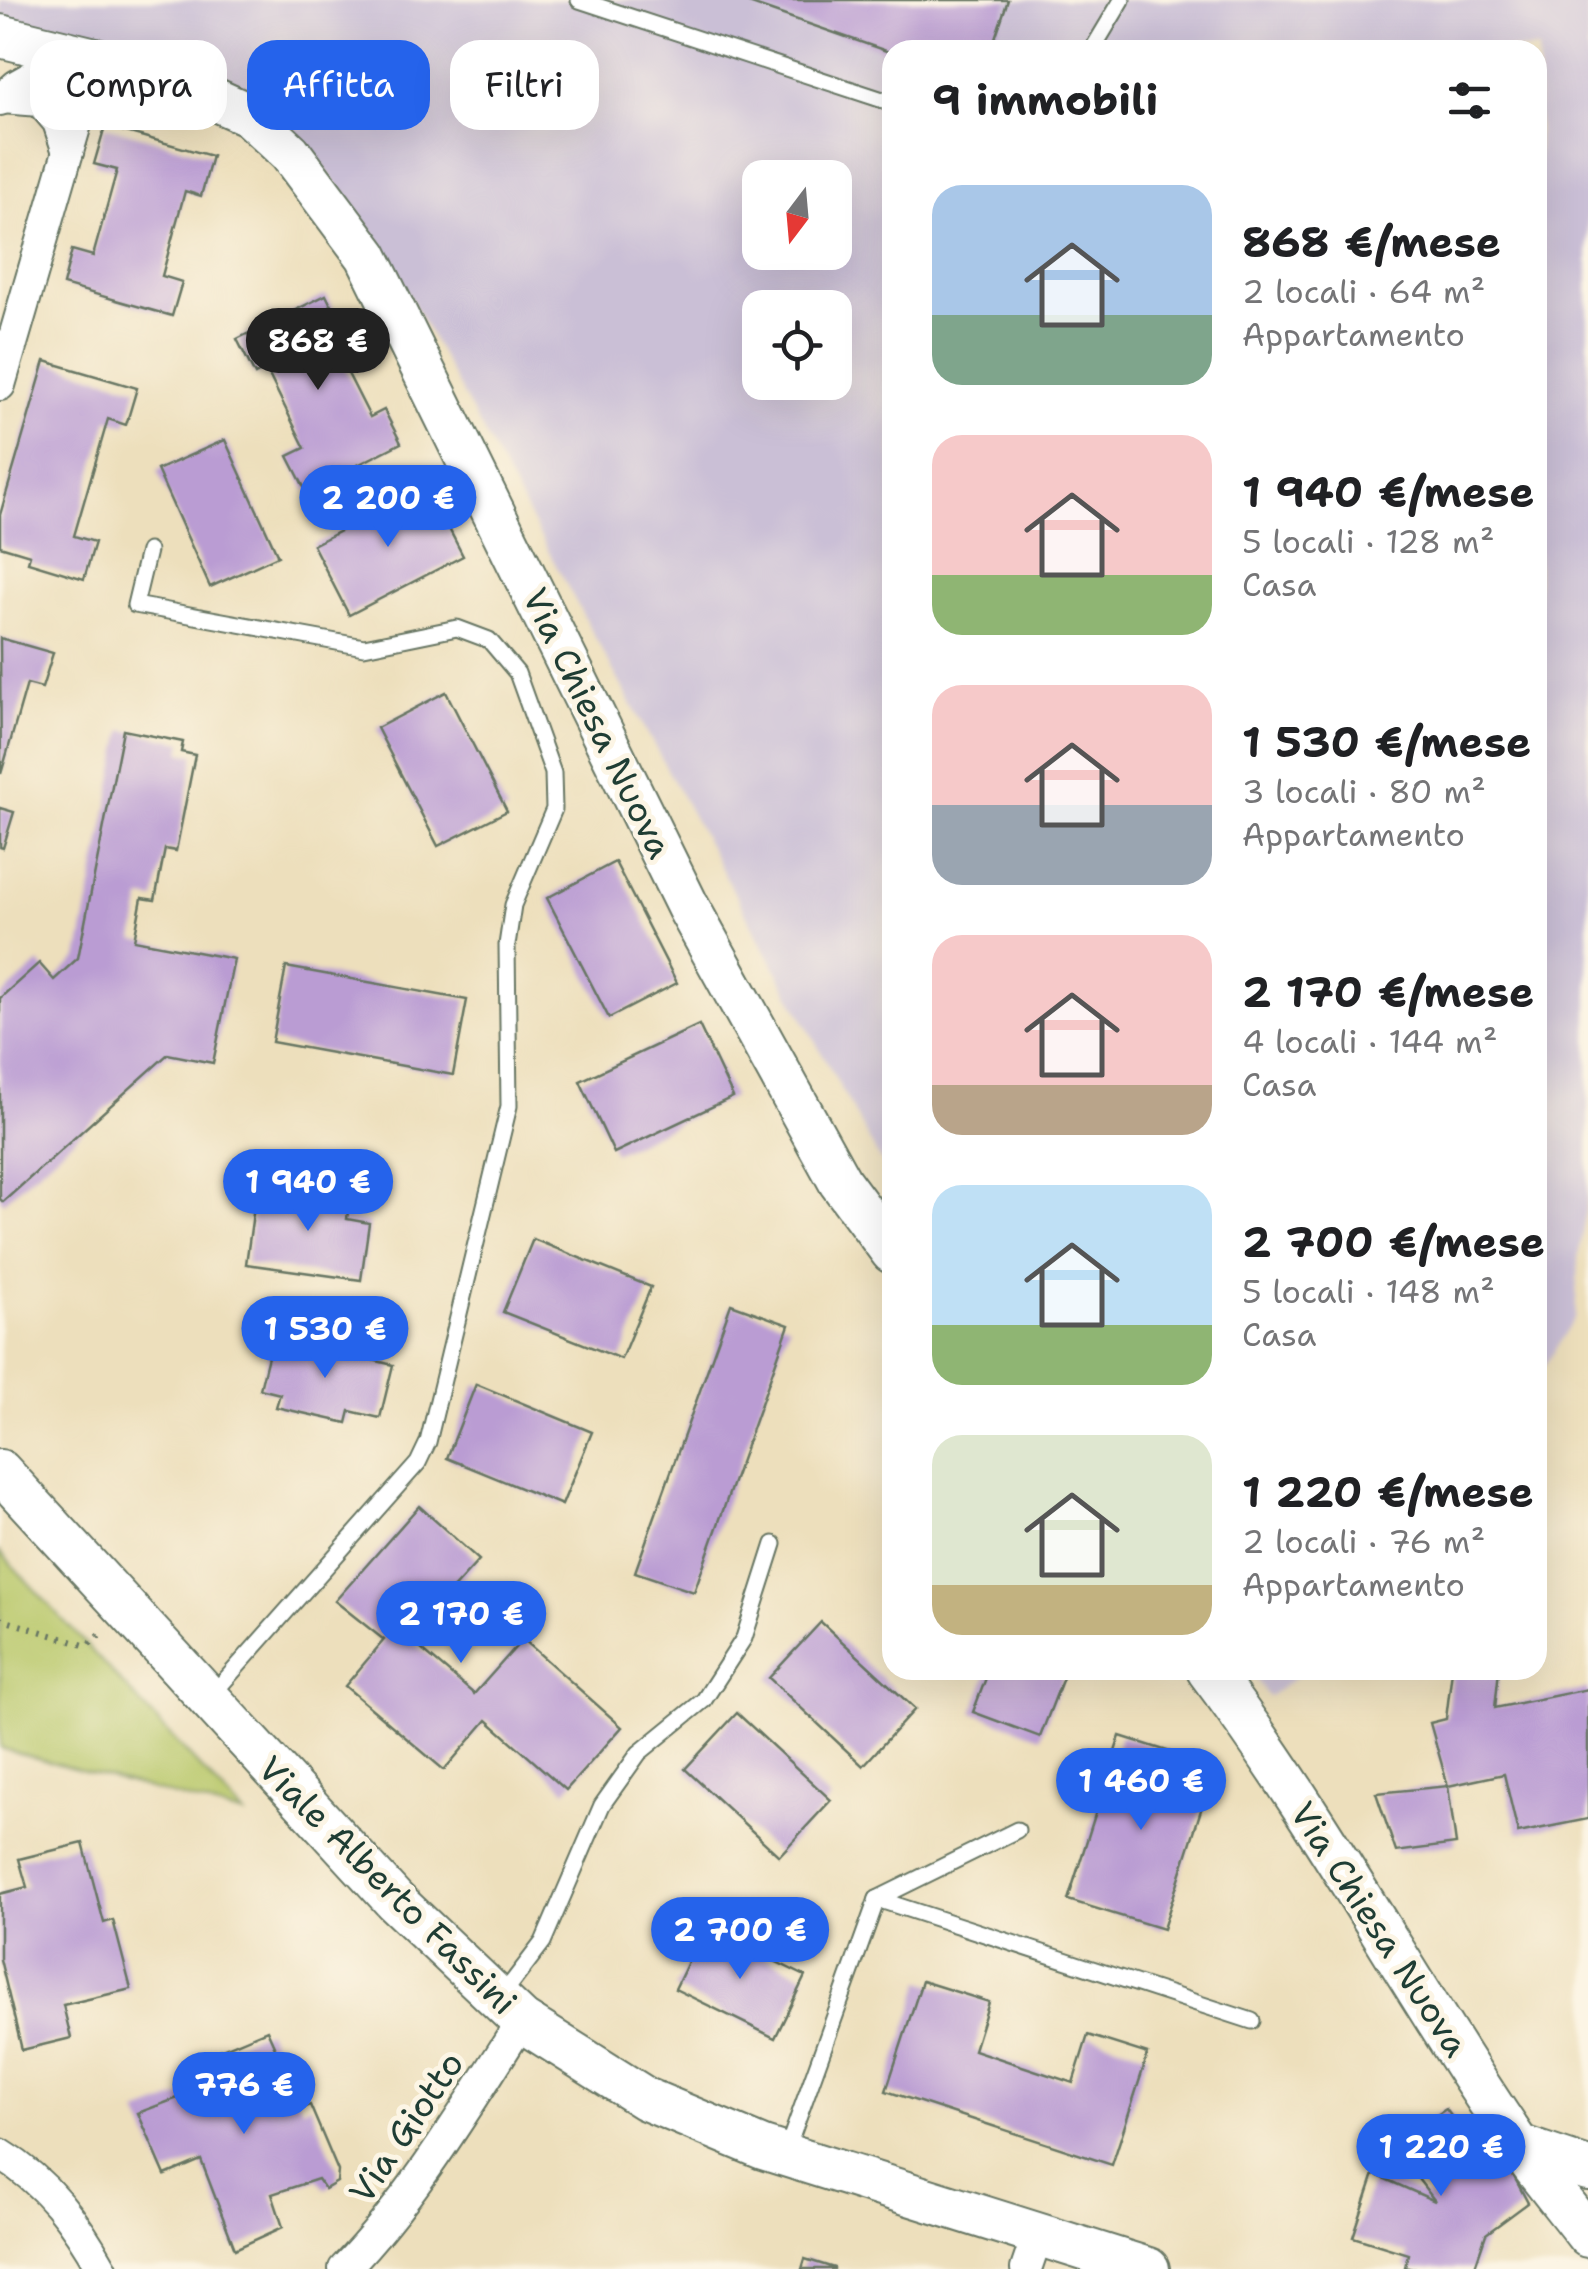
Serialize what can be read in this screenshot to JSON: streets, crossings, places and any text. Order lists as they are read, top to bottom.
{
  "streets": {
    "main road": ["Via Chiesa Nuova", "Viale Alberto Fassini"],
    "street": ["Via Giotto"]
  },
  "crossings": [
    ["Viale Alberto Fassini", "Via Giotto"]
  ],
  "north": "bottom",
  "page": {
    "chip": ["Compra", "Affitta", "Filtri"],
    "heading": "9 immobili",
    "list": [
      {
        "name": "868 €/mese",
        "note": "2 locali · 64 m² · Appartamento"
      },
      {
        "name": "1 940 €/mese",
        "note": "5 locali · 128 m² · Casa"
      },
      {
        "name": "1 530 €/mese",
        "note": "3 locali · 80 m² · Appartamento"
      },
      {
        "name": "2 170 €/mese",
        "note": "4 locali · 144 m² · Casa"
      },
      {
        "name": "2 700 €/mese",
        "note": "5 locali · 148 m² · Casa"
      },
      {
        "name": "1 220 €/mese",
        "note": "2 locali · 76 m² · Appartamento"
      }
    ],
    "price": [
      "868 €",
      "2 200 €",
      "1 940 €",
      "1 530 €",
      "2 170 €",
      "1 460 €",
      "2 700 €",
      "776 €",
      "1 220 €"
    ]
  }
}
